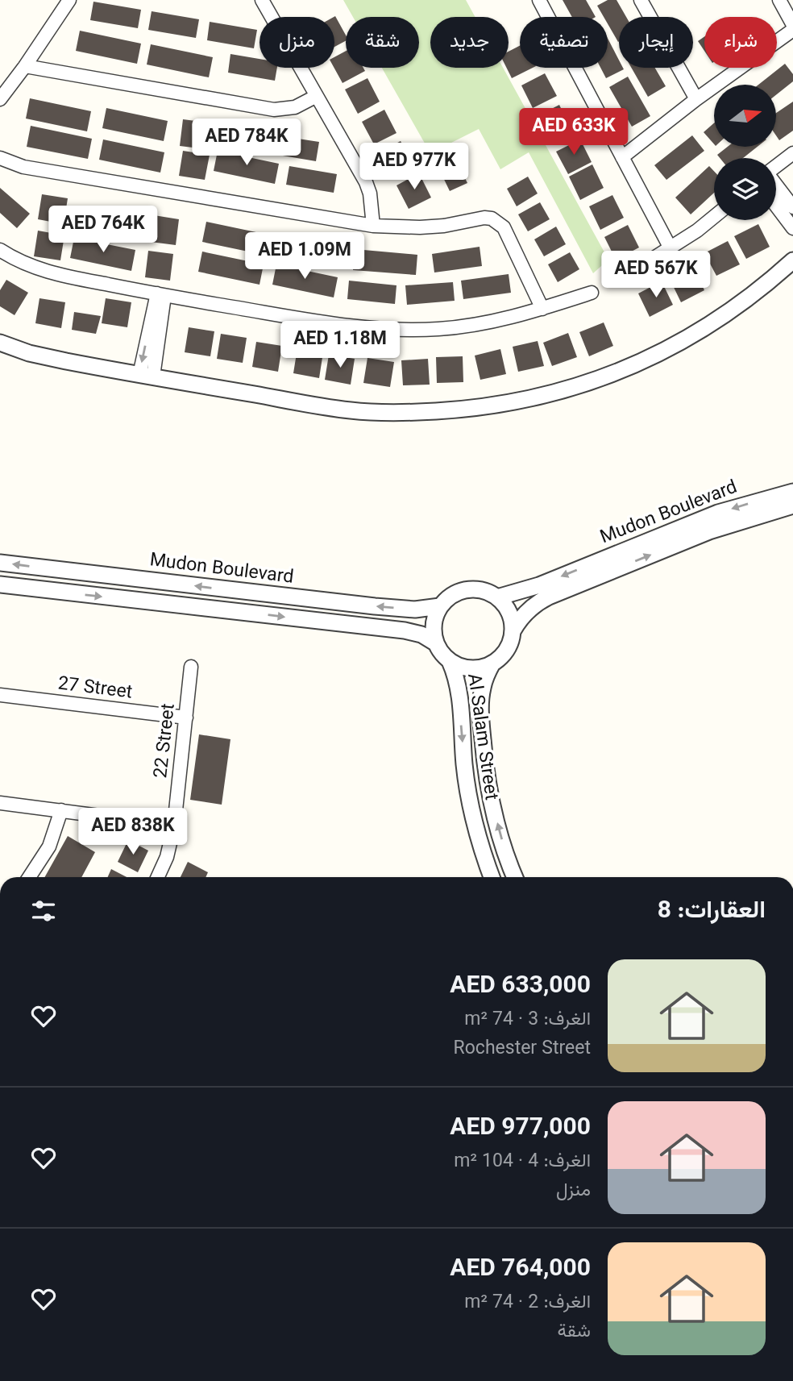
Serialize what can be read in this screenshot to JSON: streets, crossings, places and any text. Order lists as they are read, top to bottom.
{
  "streets": {
    "street": [
      "Mudon Boulevard",
      "27 Street",
      "Al Salam Street",
      "22 Street"
    ]
  },
  "crossings": [
    ["Mudon Boulevard", "Al Salam Street"],
    ["27 Street", "22 Street"]
  ],
  "north": "right",
  "page": {
    "chip": [
      "شراء",
      "إيجار",
      "تصفية",
      "جديد",
      "شقة",
      "منزل"
    ],
    "price": [
      "AED 633K",
      "AED 784K",
      "AED 977K",
      "AED 764K",
      "AED 1.09M",
      "AED 567K",
      "AED 1.18M",
      "AED 838K"
    ],
    "heading": "العقارات: 8",
    "list": [
      {
        "name": "AED 633,000",
        "note": "الغرف: 3 · 74 m² · Rochester Street"
      },
      {
        "name": "AED 977,000",
        "note": "الغرف: 4 · 104 m² · منزل"
      },
      {
        "name": "AED 764,000",
        "note": "الغرف: 2 · 74 m² · شقة"
      }
    ]
  }
}
